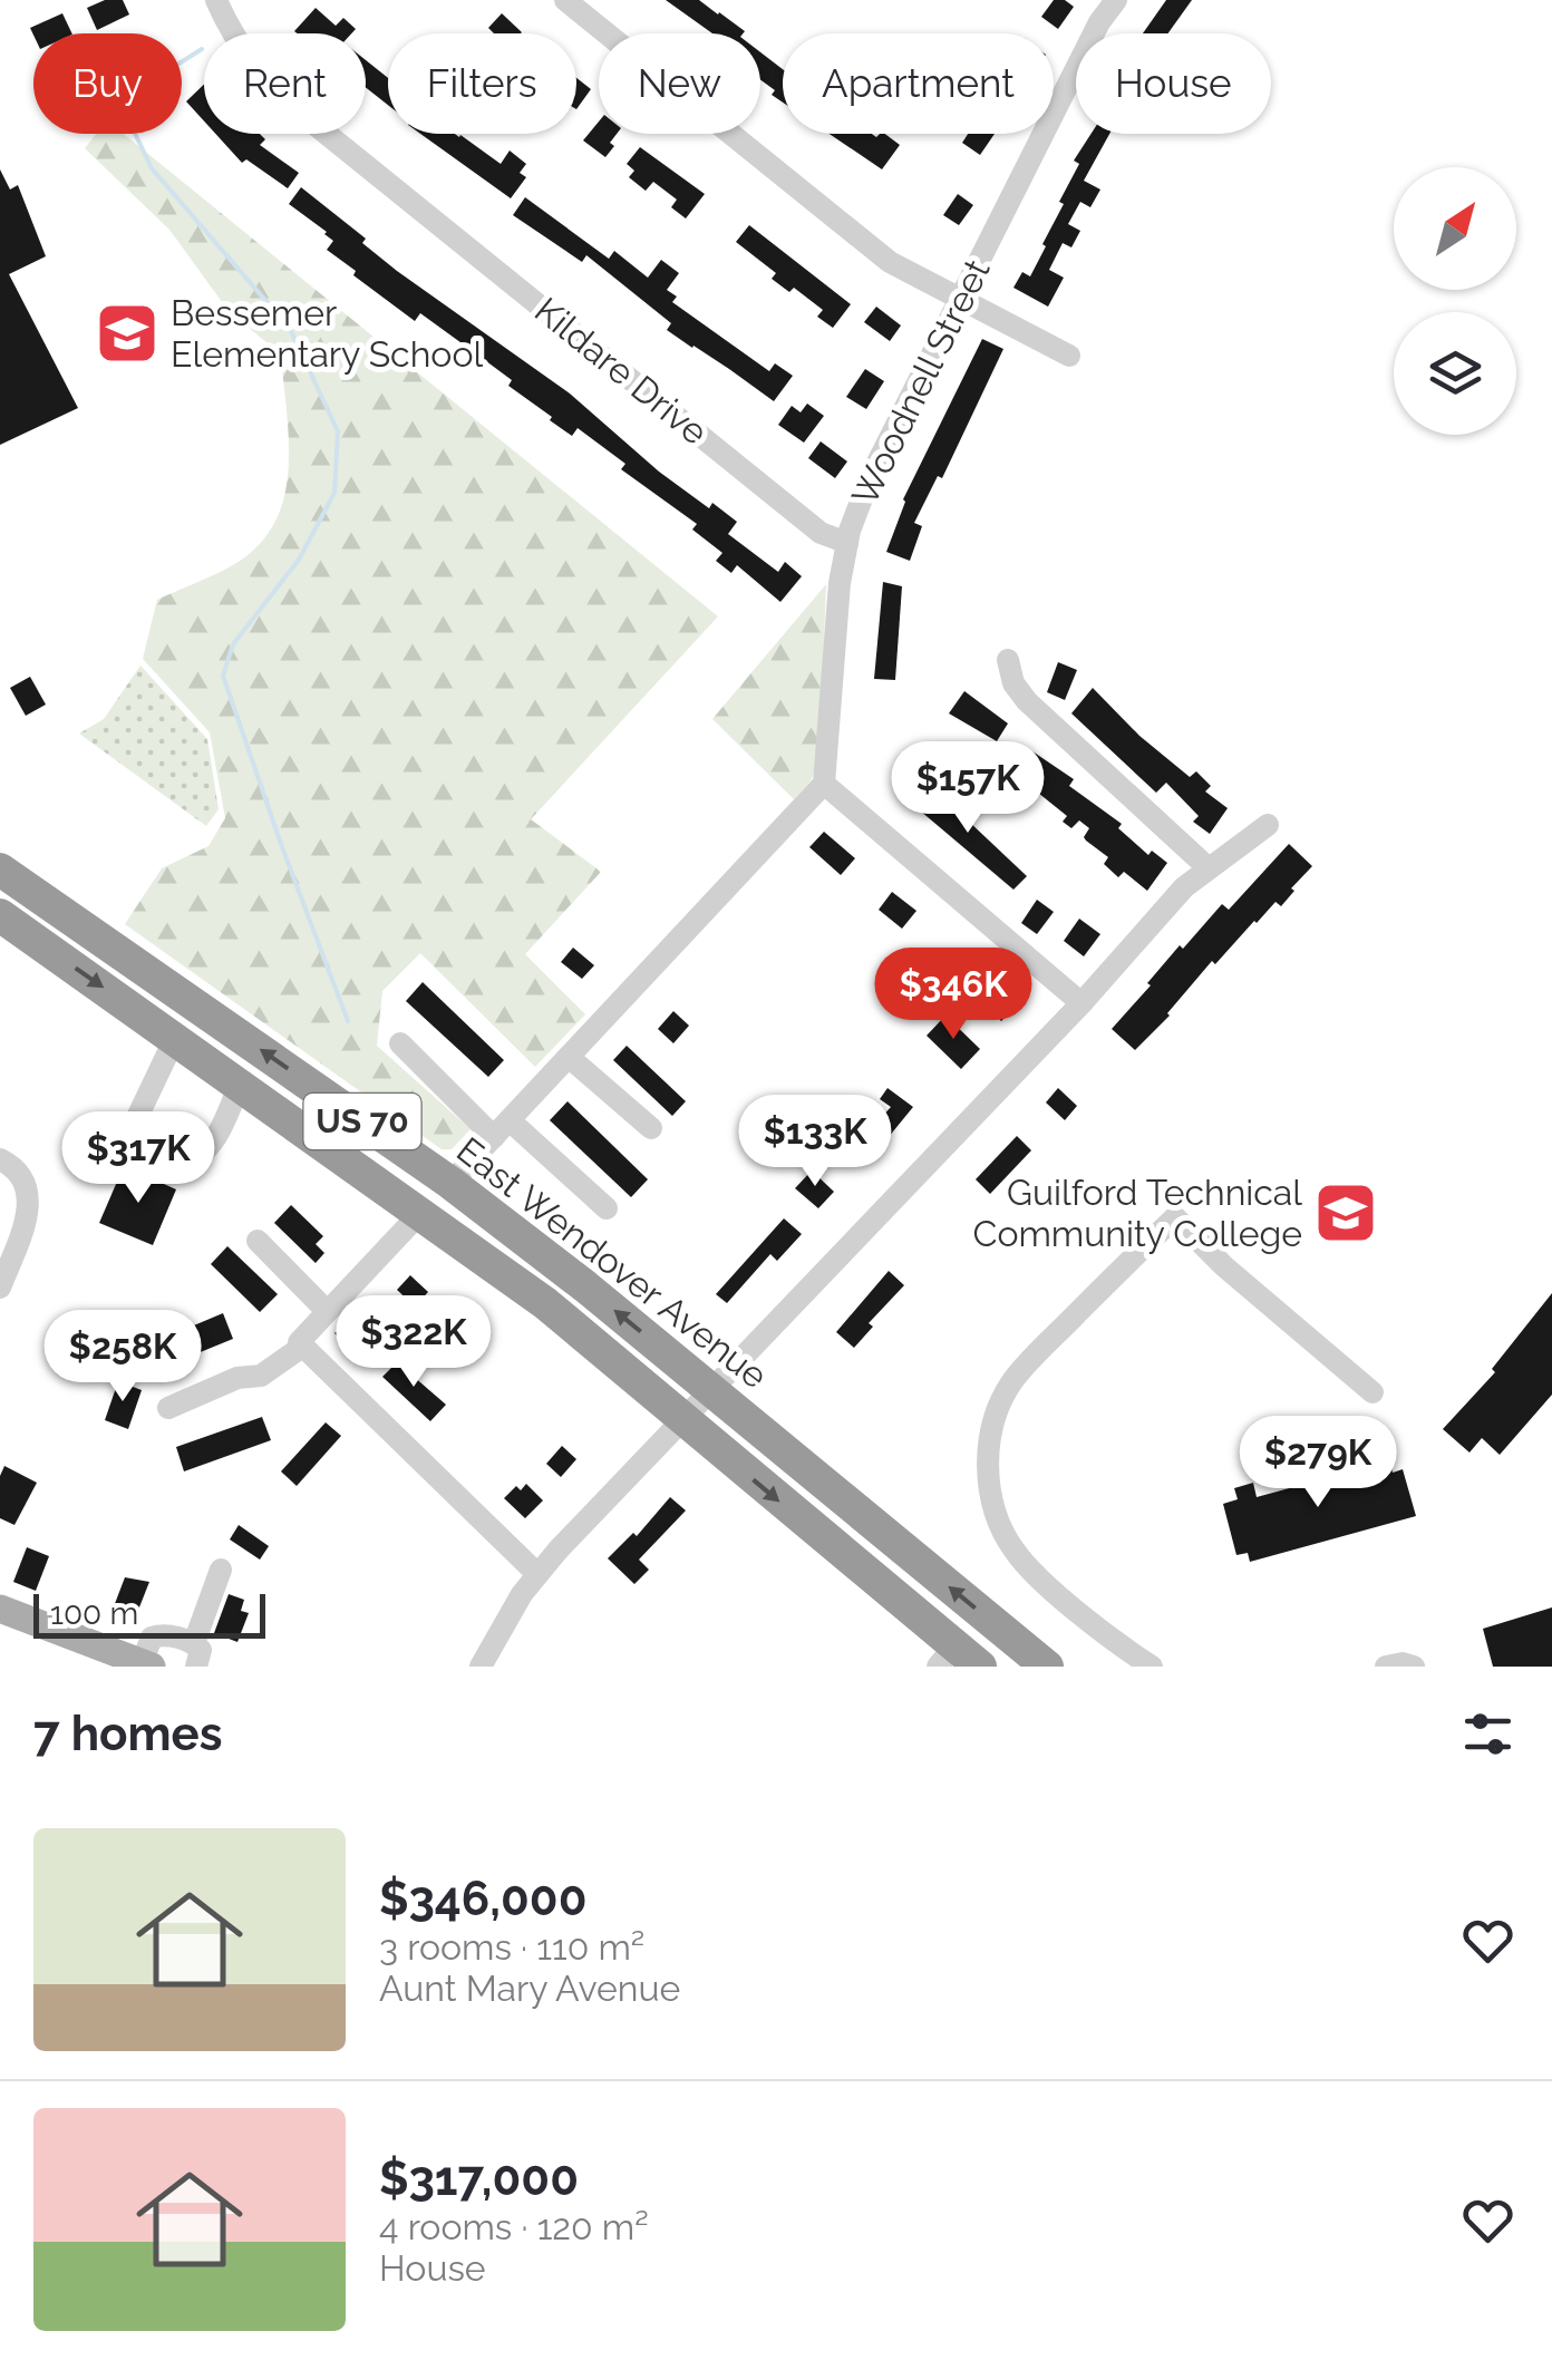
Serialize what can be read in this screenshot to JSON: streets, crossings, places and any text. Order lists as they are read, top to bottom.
{
  "streets": {
    "highway": ["US 70", "East Wendover Avenue"],
    "street": ["Kildare Drive", "Woodnell Street"]
  },
  "crossings": [
    ["Kildare Drive", "Woodnell Street"]
  ],
  "places": {
    "school or university": ["Bessemer Elementary School", "Guilford Technical Community College"]
  },
  "scale_bar": "100 m",
  "north": "top right",
  "page": {
    "chip": [
      "Buy",
      "Rent",
      "Filters",
      "New",
      "Apartment",
      "House"
    ],
    "price": [
      "$157K",
      "$346K",
      "$133K",
      "$317K",
      "$322K",
      "$258K",
      "$279K"
    ],
    "scale": "100 m",
    "heading": "7 homes",
    "list": [
      {
        "name": "$346,000",
        "note": "3 rooms · 110 m² · Aunt Mary Avenue"
      },
      {
        "name": "$317,000",
        "note": "4 rooms · 120 m² · House"
      }
    ]
  }
}
